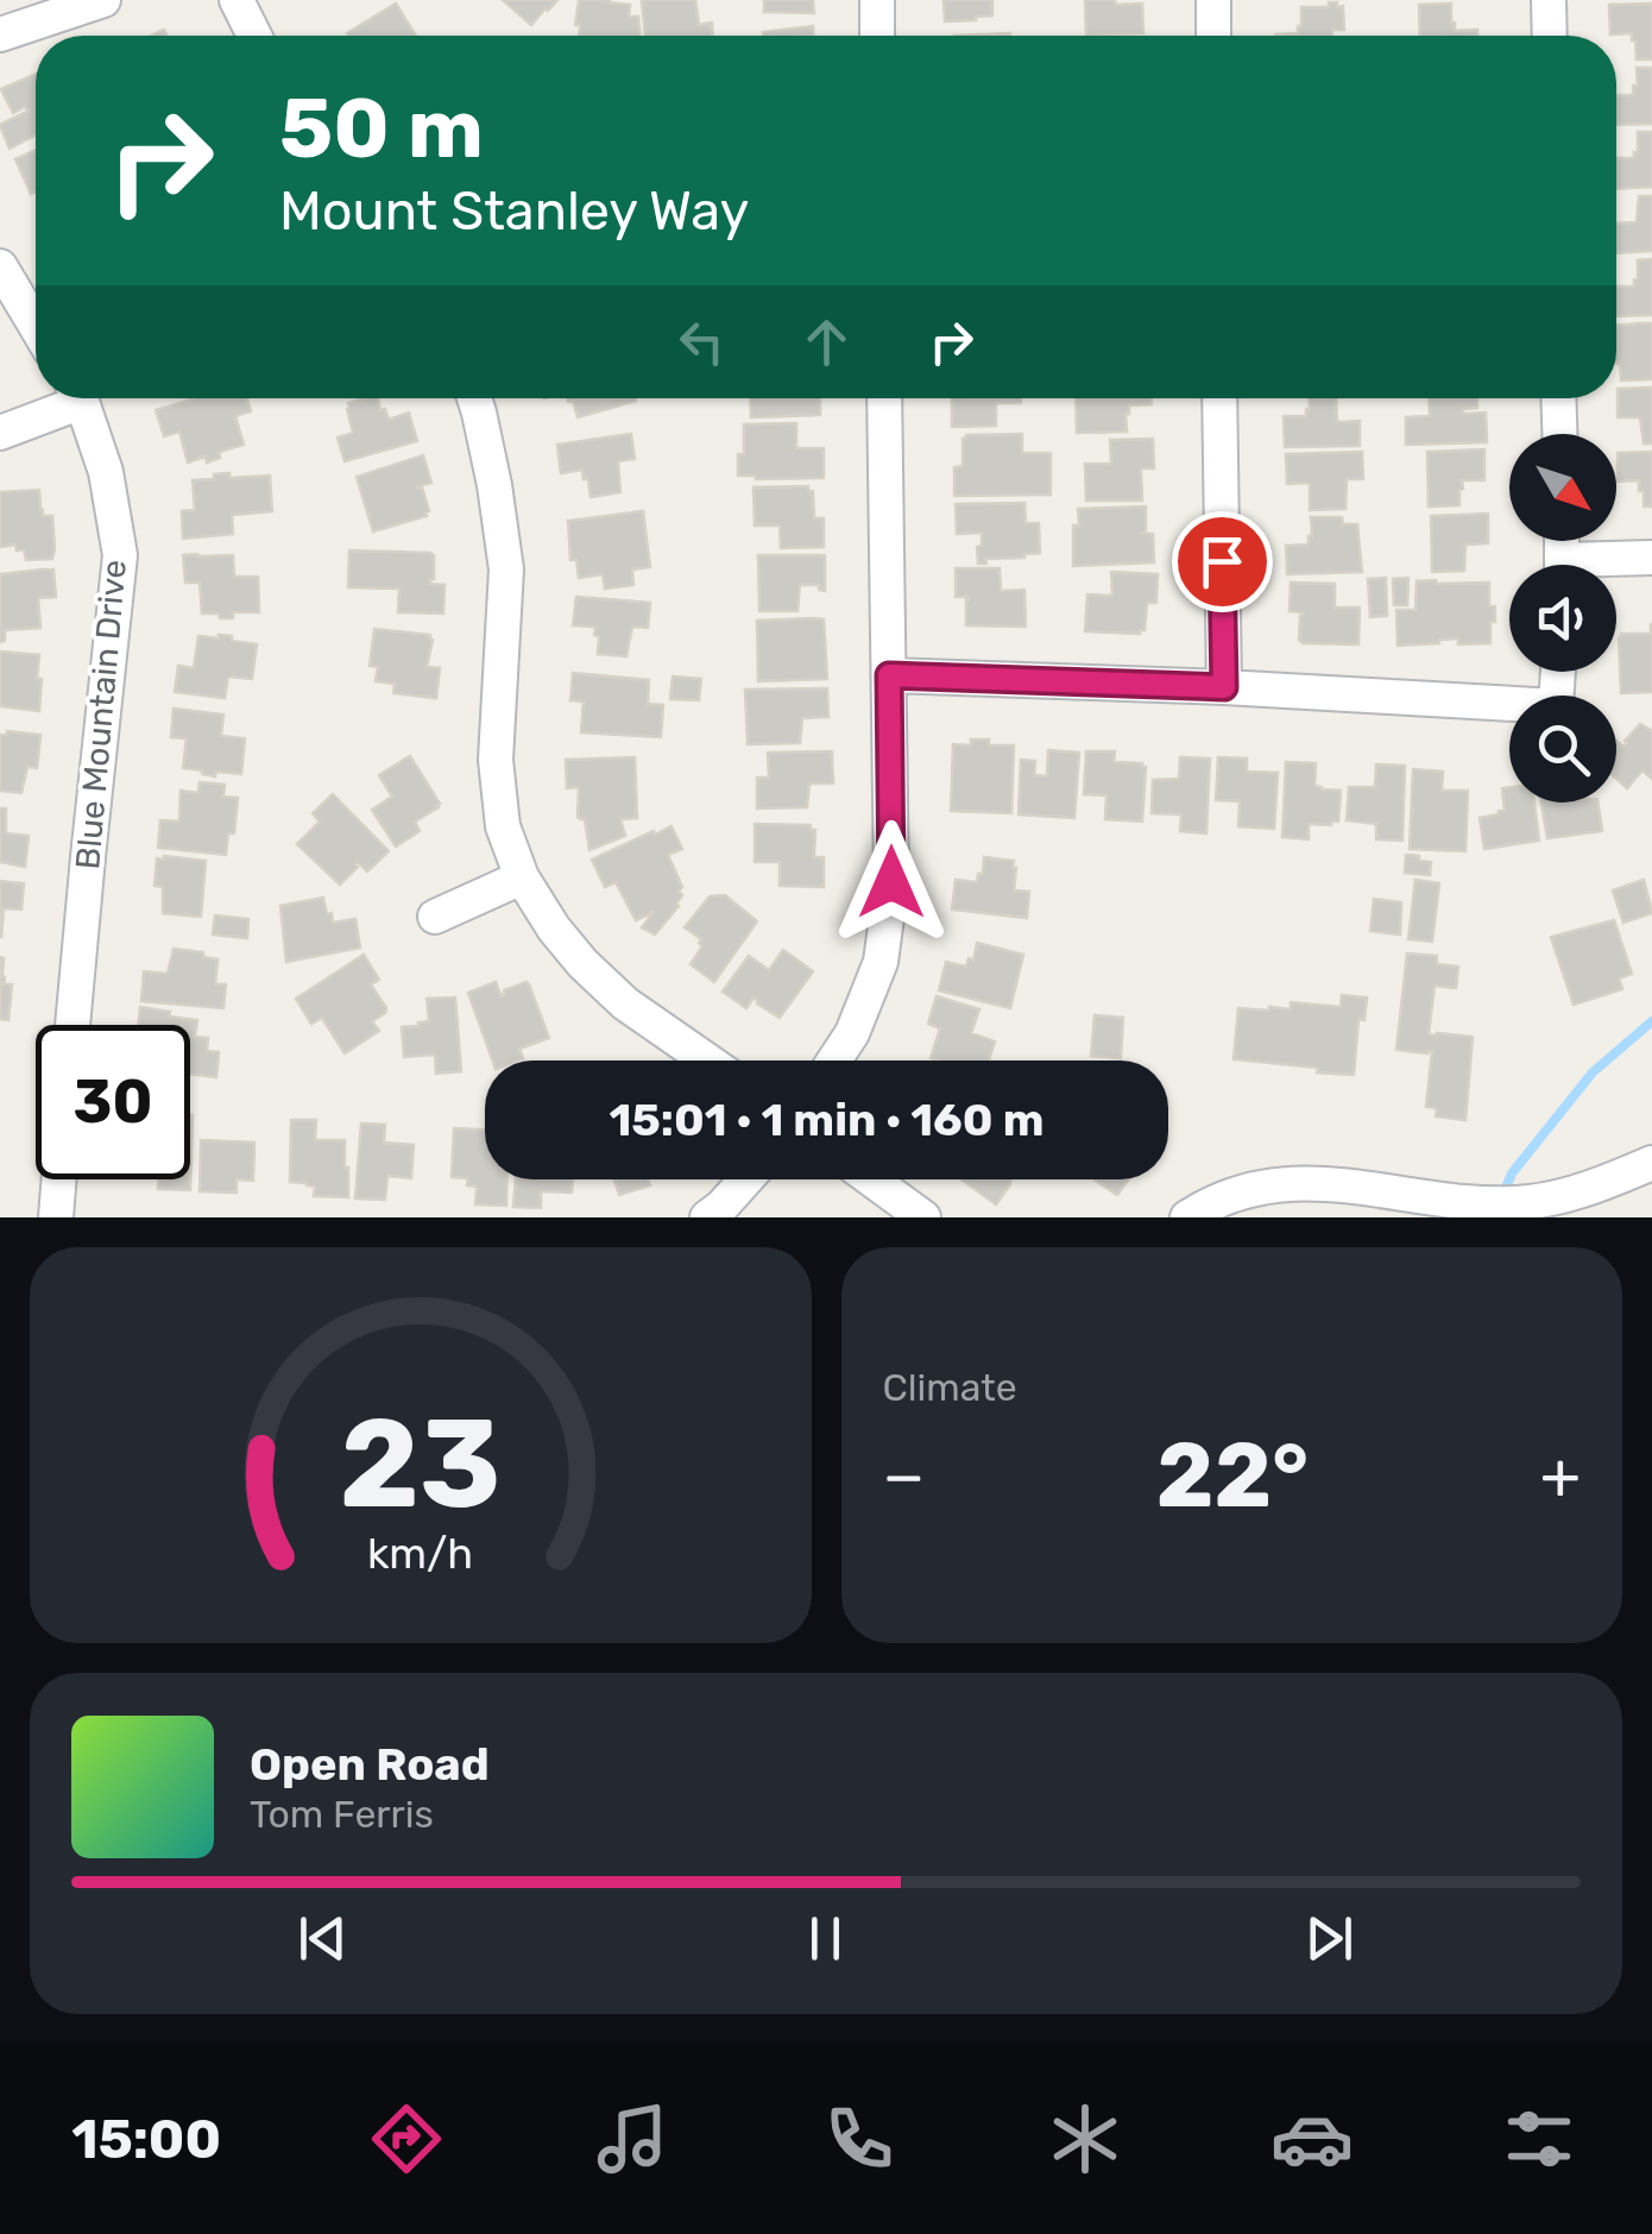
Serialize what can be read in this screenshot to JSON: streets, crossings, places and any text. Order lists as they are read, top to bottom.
{
  "streets": {
    "street": ["Blue Mountain Drive"]
  },
  "north": "bottom right",
  "page": {
    "turn": ["50 m", "Mount Stanley Way"],
    "limit": "30",
    "trip": "15:01 · 1 min · 160 m",
    "tile": "Climate",
    "heat": ["−", "22°", "+"],
    "song": ["Open Road", "Tom Ferris"],
    "tabs": "15:00",
    "gauge": ["23", "km/h"]
  }
}
